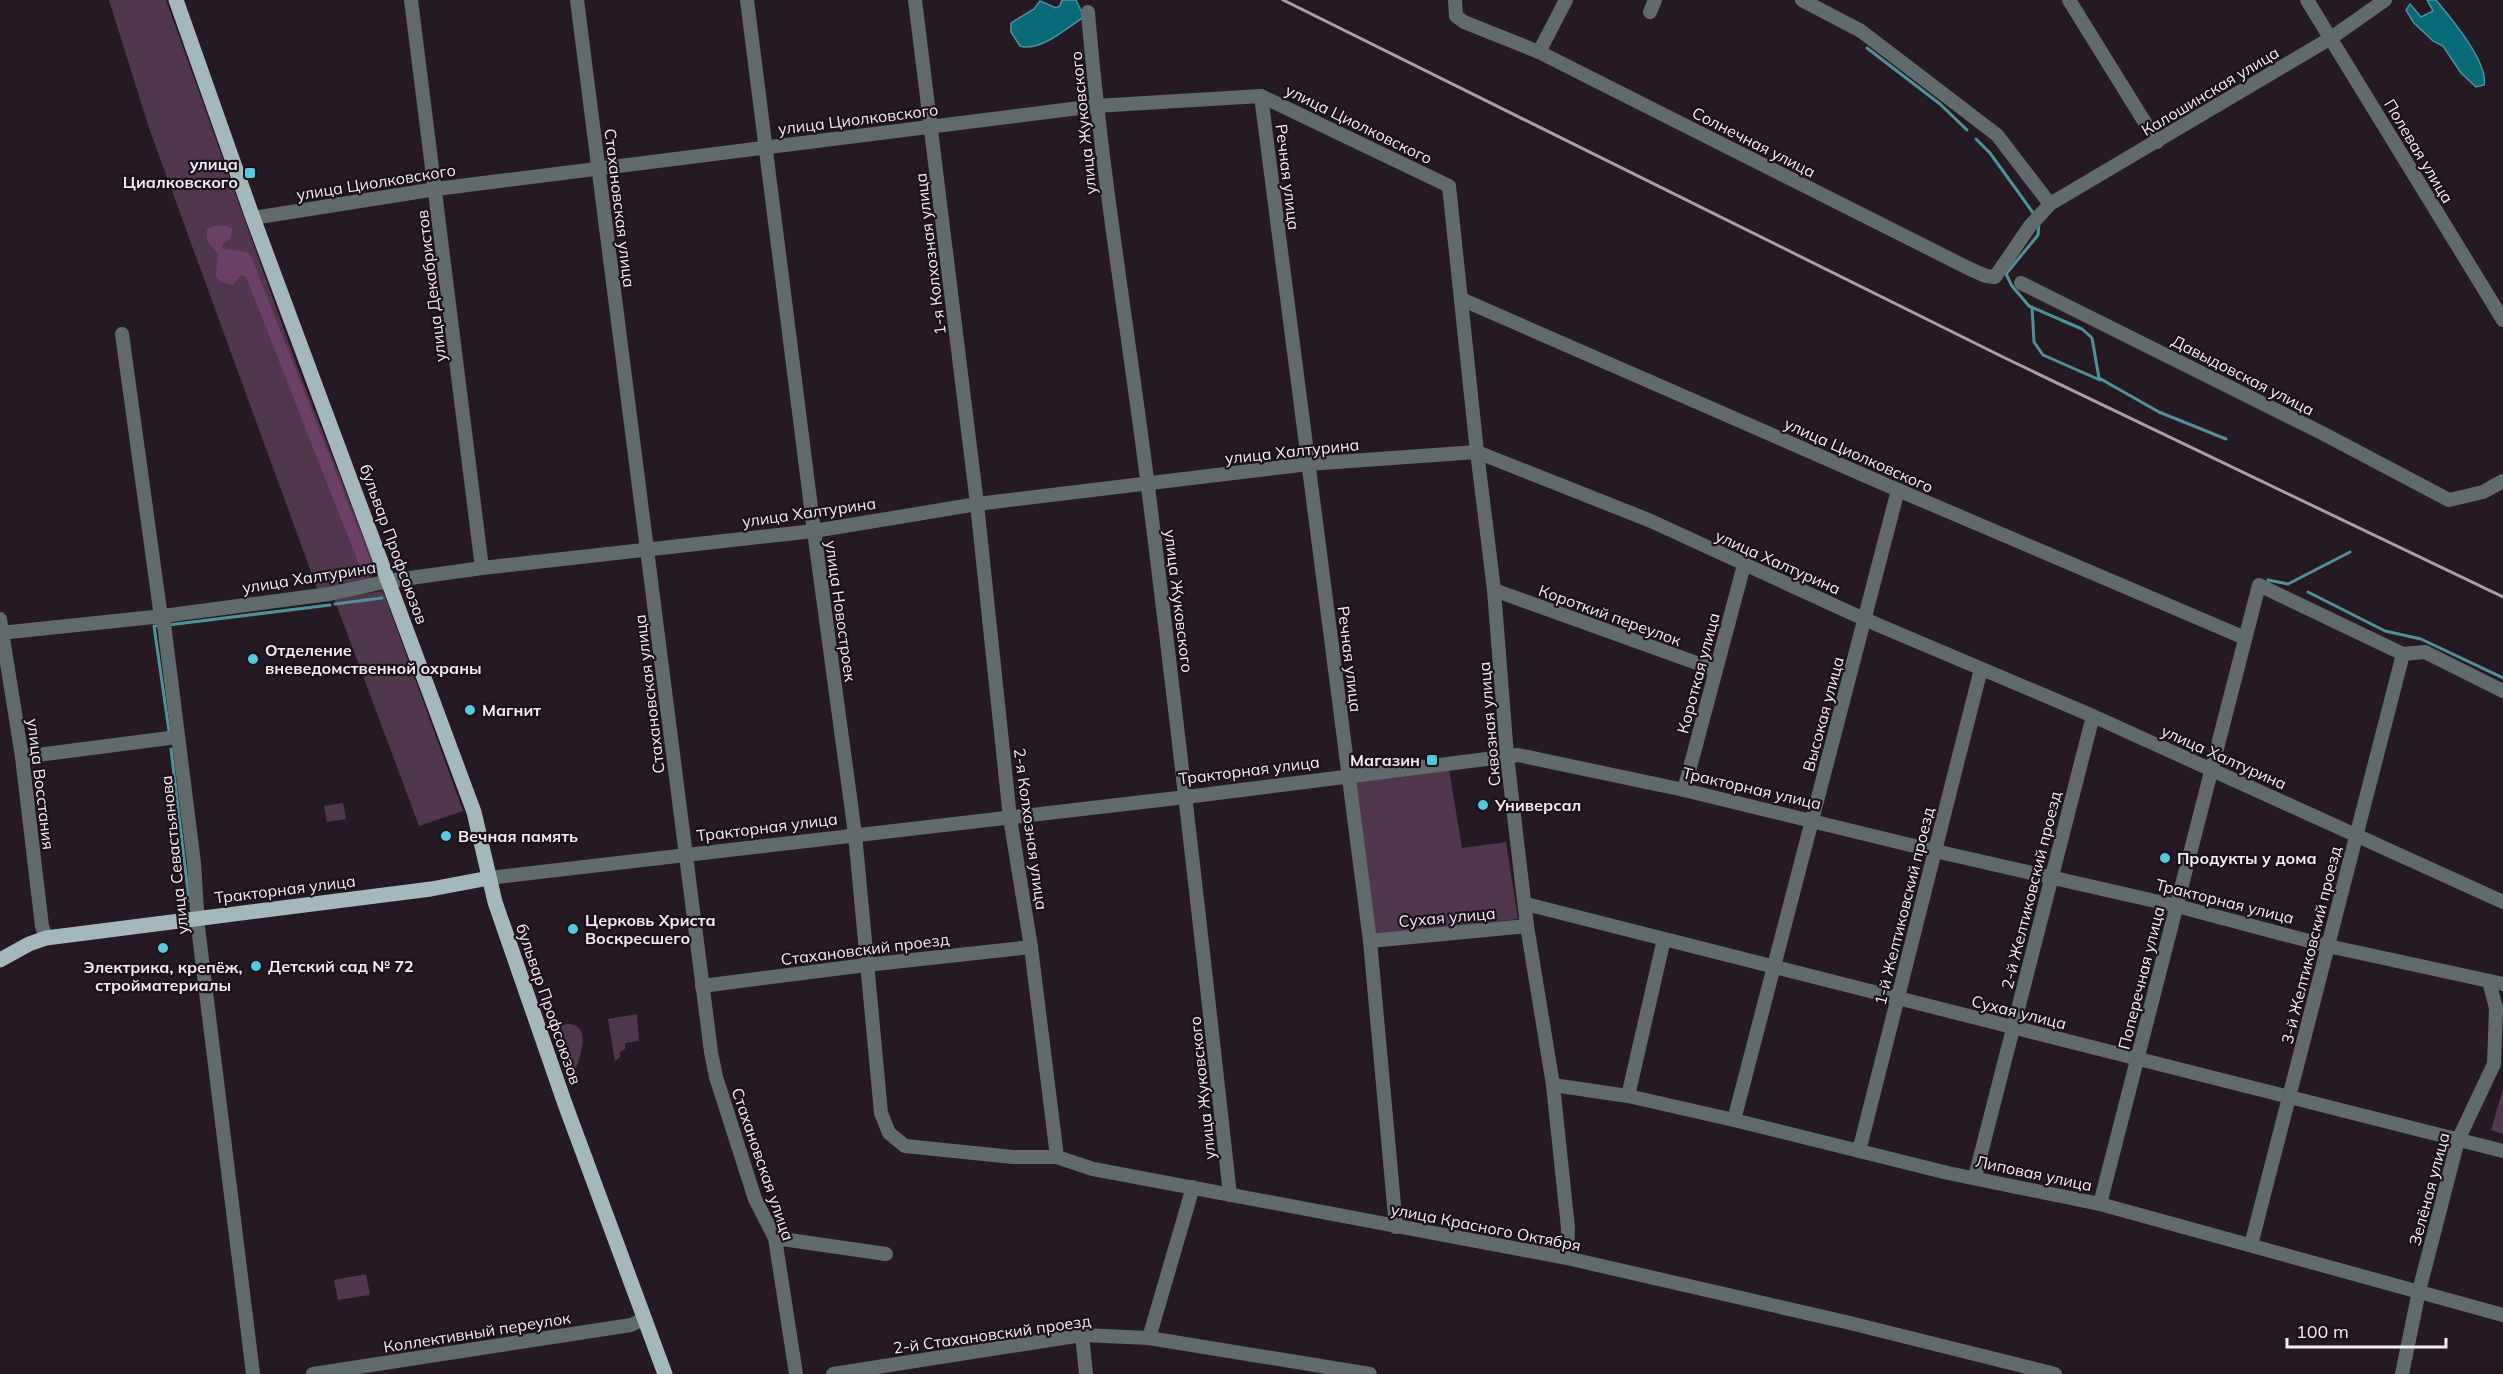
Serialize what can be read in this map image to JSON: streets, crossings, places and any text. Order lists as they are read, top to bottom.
{
  "streets": {
    "main road": ["бульвар Профсоюзов", "Тракторная улица"],
    "street": [
      "Калошинская улица",
      "улица Циолковского",
      "улица Жуковского",
      "Солнечная улица",
      "Полевая улица",
      "Речная улица",
      "Стахановская улица",
      "1-я Колхозная улица",
      "улица Декабристов",
      "Давыдовская улица",
      "улица Халтурина",
      "улица Новостроек",
      "Короткий переулок",
      "Короткая улица",
      "Высокая улица",
      "Сквозная улица",
      "улица Восстания",
      "2-я Колхозная улица",
      "улица Севастьянова",
      "2-й Желтиковский проезд",
      "1-й Желтиковский проезд",
      "Сухая улица",
      "3-й Желтиковский проезд",
      "Стахановский проезд",
      "Поперечная улица",
      "Липовая улица",
      "Зелёная улица",
      "улица Красного Октября",
      "Коллективный переулок",
      "2-й Стахановский проезд"
    ]
  },
  "crossings": [
    ["Калошинская улица", "Солнечная улица"],
    ["Калошинская улица", "Полевая улица"],
    ["улица Циолковского", "улица Жуковского"],
    ["улица Циолковского", "Речная улица"],
    ["улица Циолковского", "Стахановская улица"],
    ["улица Циолковского", "1-я Колхозная улица"],
    ["улица Циолковского", "улица Декабристов"],
    ["улица Циолковского", "бульвар Профсоюзов"],
    ["улица Циолковского", "улица Новостроек"],
    ["улица Циолковского", "Высокая улица"],
    ["улица Циолковского", "Сквозная улица"],
    ["улица Циолковского", "Поперечная улица"],
    ["улица Жуковского", "улица Халтурина"],
    ["улица Жуковского", "Тракторная улица"],
    ["улица Жуковского", "улица Красного Октября"],
    ["Речная улица", "улица Халтурина"],
    ["Речная улица", "Тракторная улица"],
    ["Речная улица", "Сухая улица"],
    ["Речная улица", "улица Красного Октября"],
    ["Стахановская улица", "улица Халтурина"],
    ["Стахановская улица", "Тракторная улица"],
    ["Стахановская улица", "Стахановский проезд"],
    ["1-я Колхозная улица", "улица Халтурина"],
    ["1-я Колхозная улица", "2-я Колхозная улица"],
    ["улица Декабристов", "улица Халтурина"],
    ["улица Халтурина", "бульвар Профсоюзов"],
    ["улица Халтурина", "улица Новостроек"],
    ["улица Халтурина", "Короткая улица"],
    ["улица Халтурина", "Высокая улица"],
    ["улица Халтурина", "Сквозная улица"],
    ["улица Халтурина", "улица Восстания"],
    ["улица Халтурина", "2-я Колхозная улица"],
    ["улица Халтурина", "улица Севастьянова"],
    ["улица Халтурина", "2-й Желтиковский проезд"],
    ["улица Халтурина", "1-й Желтиковский проезд"],
    ["улица Халтурина", "3-й Желтиковский проезд"],
    ["улица Халтурина", "Поперечная улица"],
    ["бульвар Профсоюзов", "Тракторная улица"],
    ["бульвар Профсоюзов", "Коллективный переулок"],
    ["улица Новостроек", "Тракторная улица"],
    ["улица Новостроек", "Стахановский проезд"],
    ["улица Новостроек", "улица Красного Октября"],
    ["Короткий переулок", "Короткая улица"],
    ["Короткий переулок", "Сквозная улица"],
    ["Короткая улица", "Тракторная улица"],
    ["Высокая улица", "Тракторная улица"],
    ["Высокая улица", "Сухая улица"],
    ["Высокая улица", "Липовая улица"],
    ["Сквозная улица", "Тракторная улица"],
    ["Сквозная улица", "Сухая улица"],
    ["Сквозная улица", "Липовая улица"],
    ["Сквозная улица", "улица Красного Октября"],
    ["Тракторная улица", "улица Восстания"],
    ["Тракторная улица", "2-я Колхозная улица"],
    ["Тракторная улица", "улица Севастьянова"],
    ["Тракторная улица", "2-й Желтиковский проезд"],
    ["Тракторная улица", "1-й Желтиковский проезд"],
    ["Тракторная улица", "3-й Желтиковский проезд"],
    ["Тракторная улица", "Поперечная улица"],
    ["Тракторная улица", "Зелёная улица"],
    ["2-я Колхозная улица", "Стахановский проезд"],
    ["2-я Колхозная улица", "улица Красного Октября"],
    ["2-й Желтиковский проезд", "Сухая улица"],
    ["2-й Желтиковский проезд", "Липовая улица"],
    ["1-й Желтиковский проезд", "Сухая улица"],
    ["1-й Желтиковский проезд", "Липовая улица"],
    ["Сухая улица", "3-й Желтиковский проезд"],
    ["Сухая улица", "Поперечная улица"],
    ["Сухая улица", "Зелёная улица"],
    ["3-й Желтиковский проезд", "Поперечная улица"],
    ["3-й Желтиковский проезд", "Липовая улица"],
    ["Поперечная улица", "Липовая улица"],
    ["Липовая улица", "Зелёная улица"]
  ],
  "places": {
    "transit": ["улица Циалковского", "Магазин"],
    "other": [
      "Отделение вневедомственной охраны",
      "Магнит",
      "Универсал",
      "Вечная память",
      "Продукты у дома",
      "Церковь Христа Воскресшего",
      "Электрика, крепёж, стройматериалы",
      "Детский сад № 72"
    ]
  },
  "scale_bar": "100 m"
}
